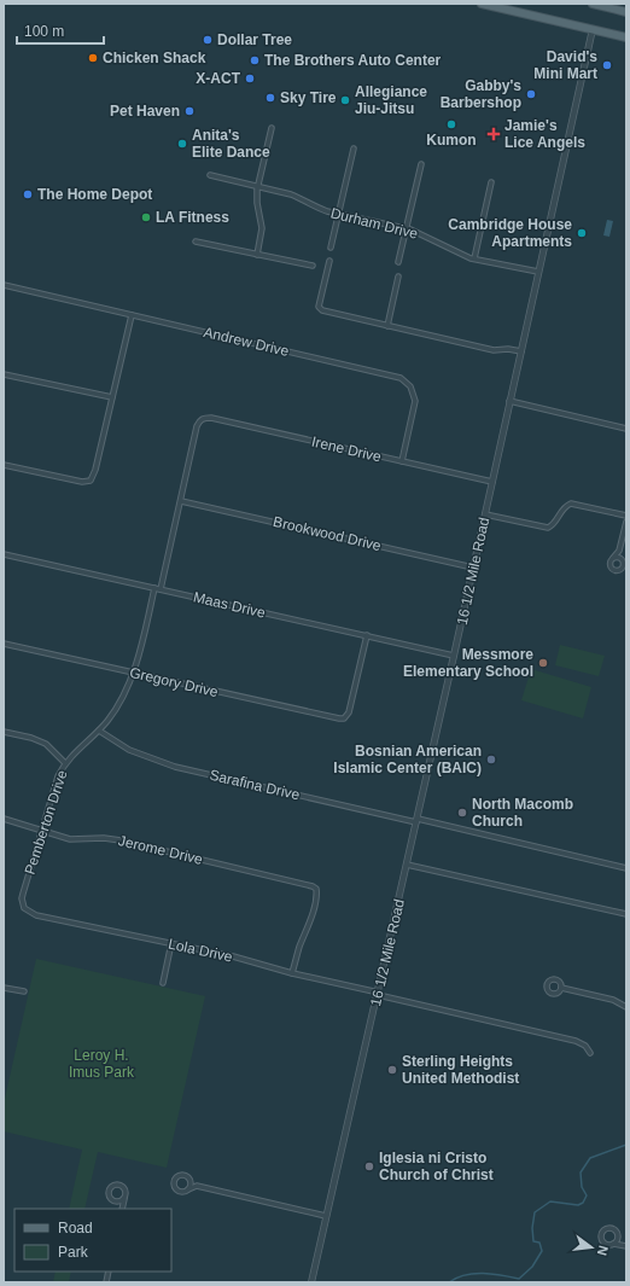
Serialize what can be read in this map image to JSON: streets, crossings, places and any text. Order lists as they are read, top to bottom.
{
  "streets": {
    "street": [
      "Durham Drive",
      "Andrew Drive",
      "Irene Drive",
      "Brookwood Drive",
      "16 1/2 Mile Road",
      "Maas Drive",
      "Gregory Drive",
      "Sarafina Drive",
      "Pemberton Drive",
      "Jerome Drive",
      "Lola Drive"
    ]
  },
  "crossings": [
    ["Durham Drive", "16 1/2 Mile Road"],
    ["Andrew Drive", "Irene Drive"],
    ["Irene Drive", "Brookwood Drive"],
    ["Irene Drive", "16 1/2 Mile Road"],
    ["Brookwood Drive", "16 1/2 Mile Road"],
    ["16 1/2 Mile Road", "Maas Drive"],
    ["16 1/2 Mile Road", "Sarafina Drive"],
    ["16 1/2 Mile Road", "Lola Drive"],
    ["Maas Drive", "Gregory Drive"],
    ["Maas Drive", "Pemberton Drive"],
    ["Gregory Drive", "Pemberton Drive"],
    ["Sarafina Drive", "Pemberton Drive"],
    ["Pemberton Drive", "Jerome Drive"],
    ["Pemberton Drive", "Lola Drive"],
    ["Jerome Drive", "Lola Drive"]
  ],
  "parks": ["Leroy H. Imus Park"],
  "places": {
    "other": [
      "Dollar Tree",
      "Chicken Shack",
      "The Brothers Auto Center",
      "David's Mini Mart",
      "X-ACT",
      "Gabby's Barbershop",
      "Sky Tire",
      "Allegiance Jiu-Jitsu",
      "Pet Haven",
      "Kumon",
      "Anita's Elite Dance",
      "The Home Depot",
      "LA Fitness",
      "Cambridge House Apartments",
      "Messmore Elementary School",
      "Bosnian American Islamic Center (BAIC)",
      "North Macomb Church",
      "Sterling Heights United Methodist",
      "Iglesia ni Cristo Church of Christ"
    ],
    "health": ["Jamie's Lice Angels"]
  },
  "legend": ["Road", "Park"],
  "scale_bar": "100 m",
  "north": "right"
}
